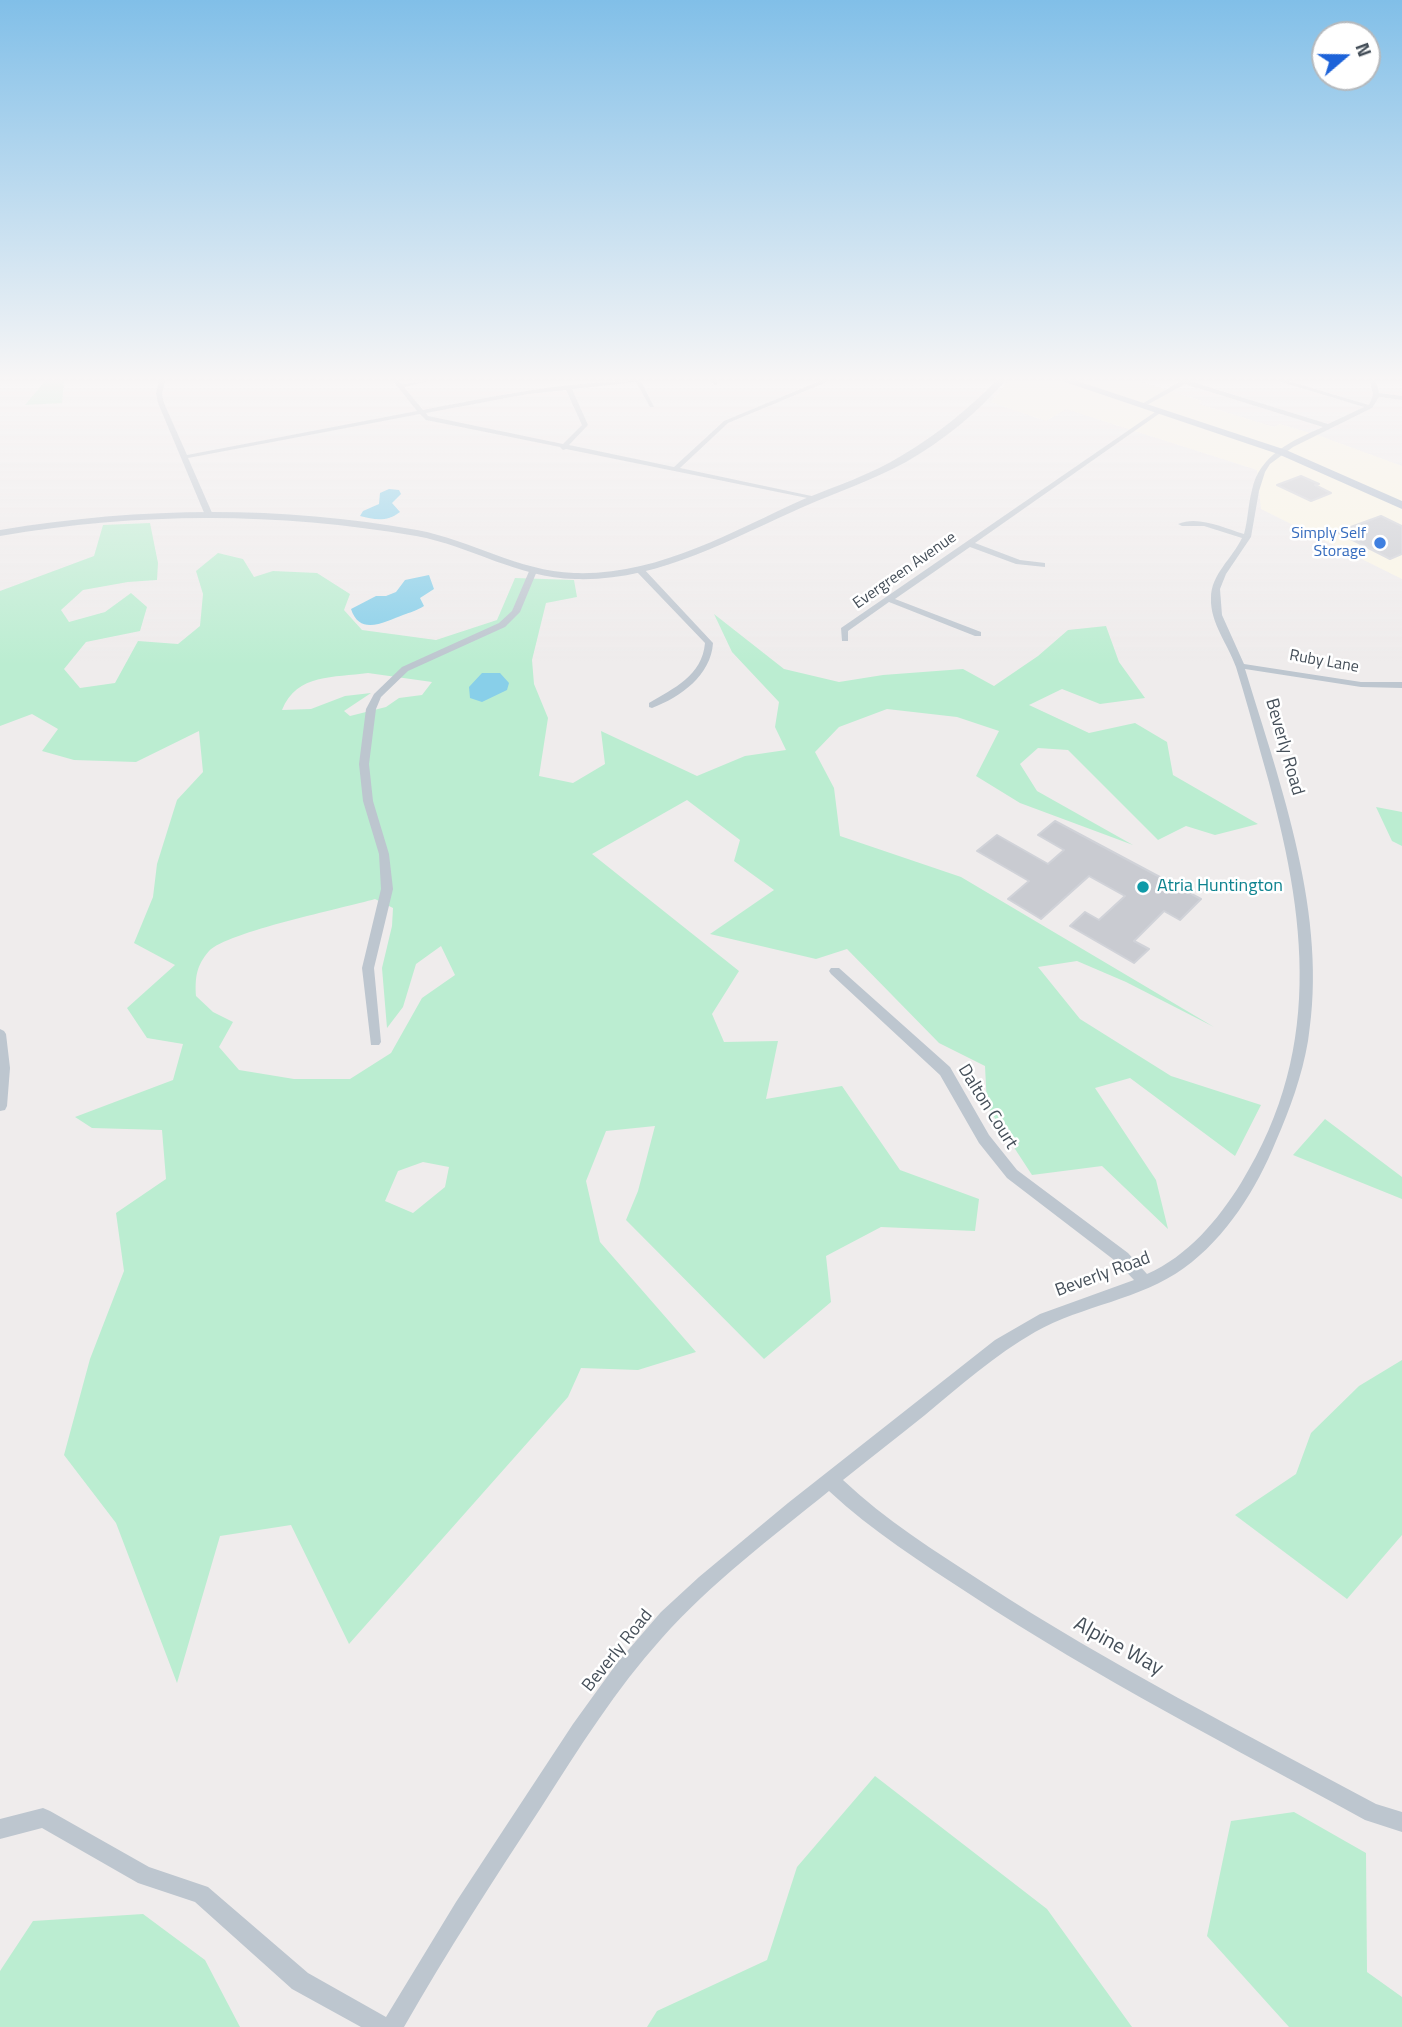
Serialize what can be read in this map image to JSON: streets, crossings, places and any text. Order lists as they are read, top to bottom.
{
  "streets": {
    "street": [
      "Evergreen Avenue",
      "Ruby Lane",
      "Beverly Road",
      "Dalton Court",
      "Alpine Way"
    ]
  },
  "crossings": [
    ["Ruby Lane", "Beverly Road"],
    ["Beverly Road", "Dalton Court"],
    ["Beverly Road", "Alpine Way"]
  ],
  "places": ["Simply Self Storage", "Atria Huntington"],
  "north": "right"
}
